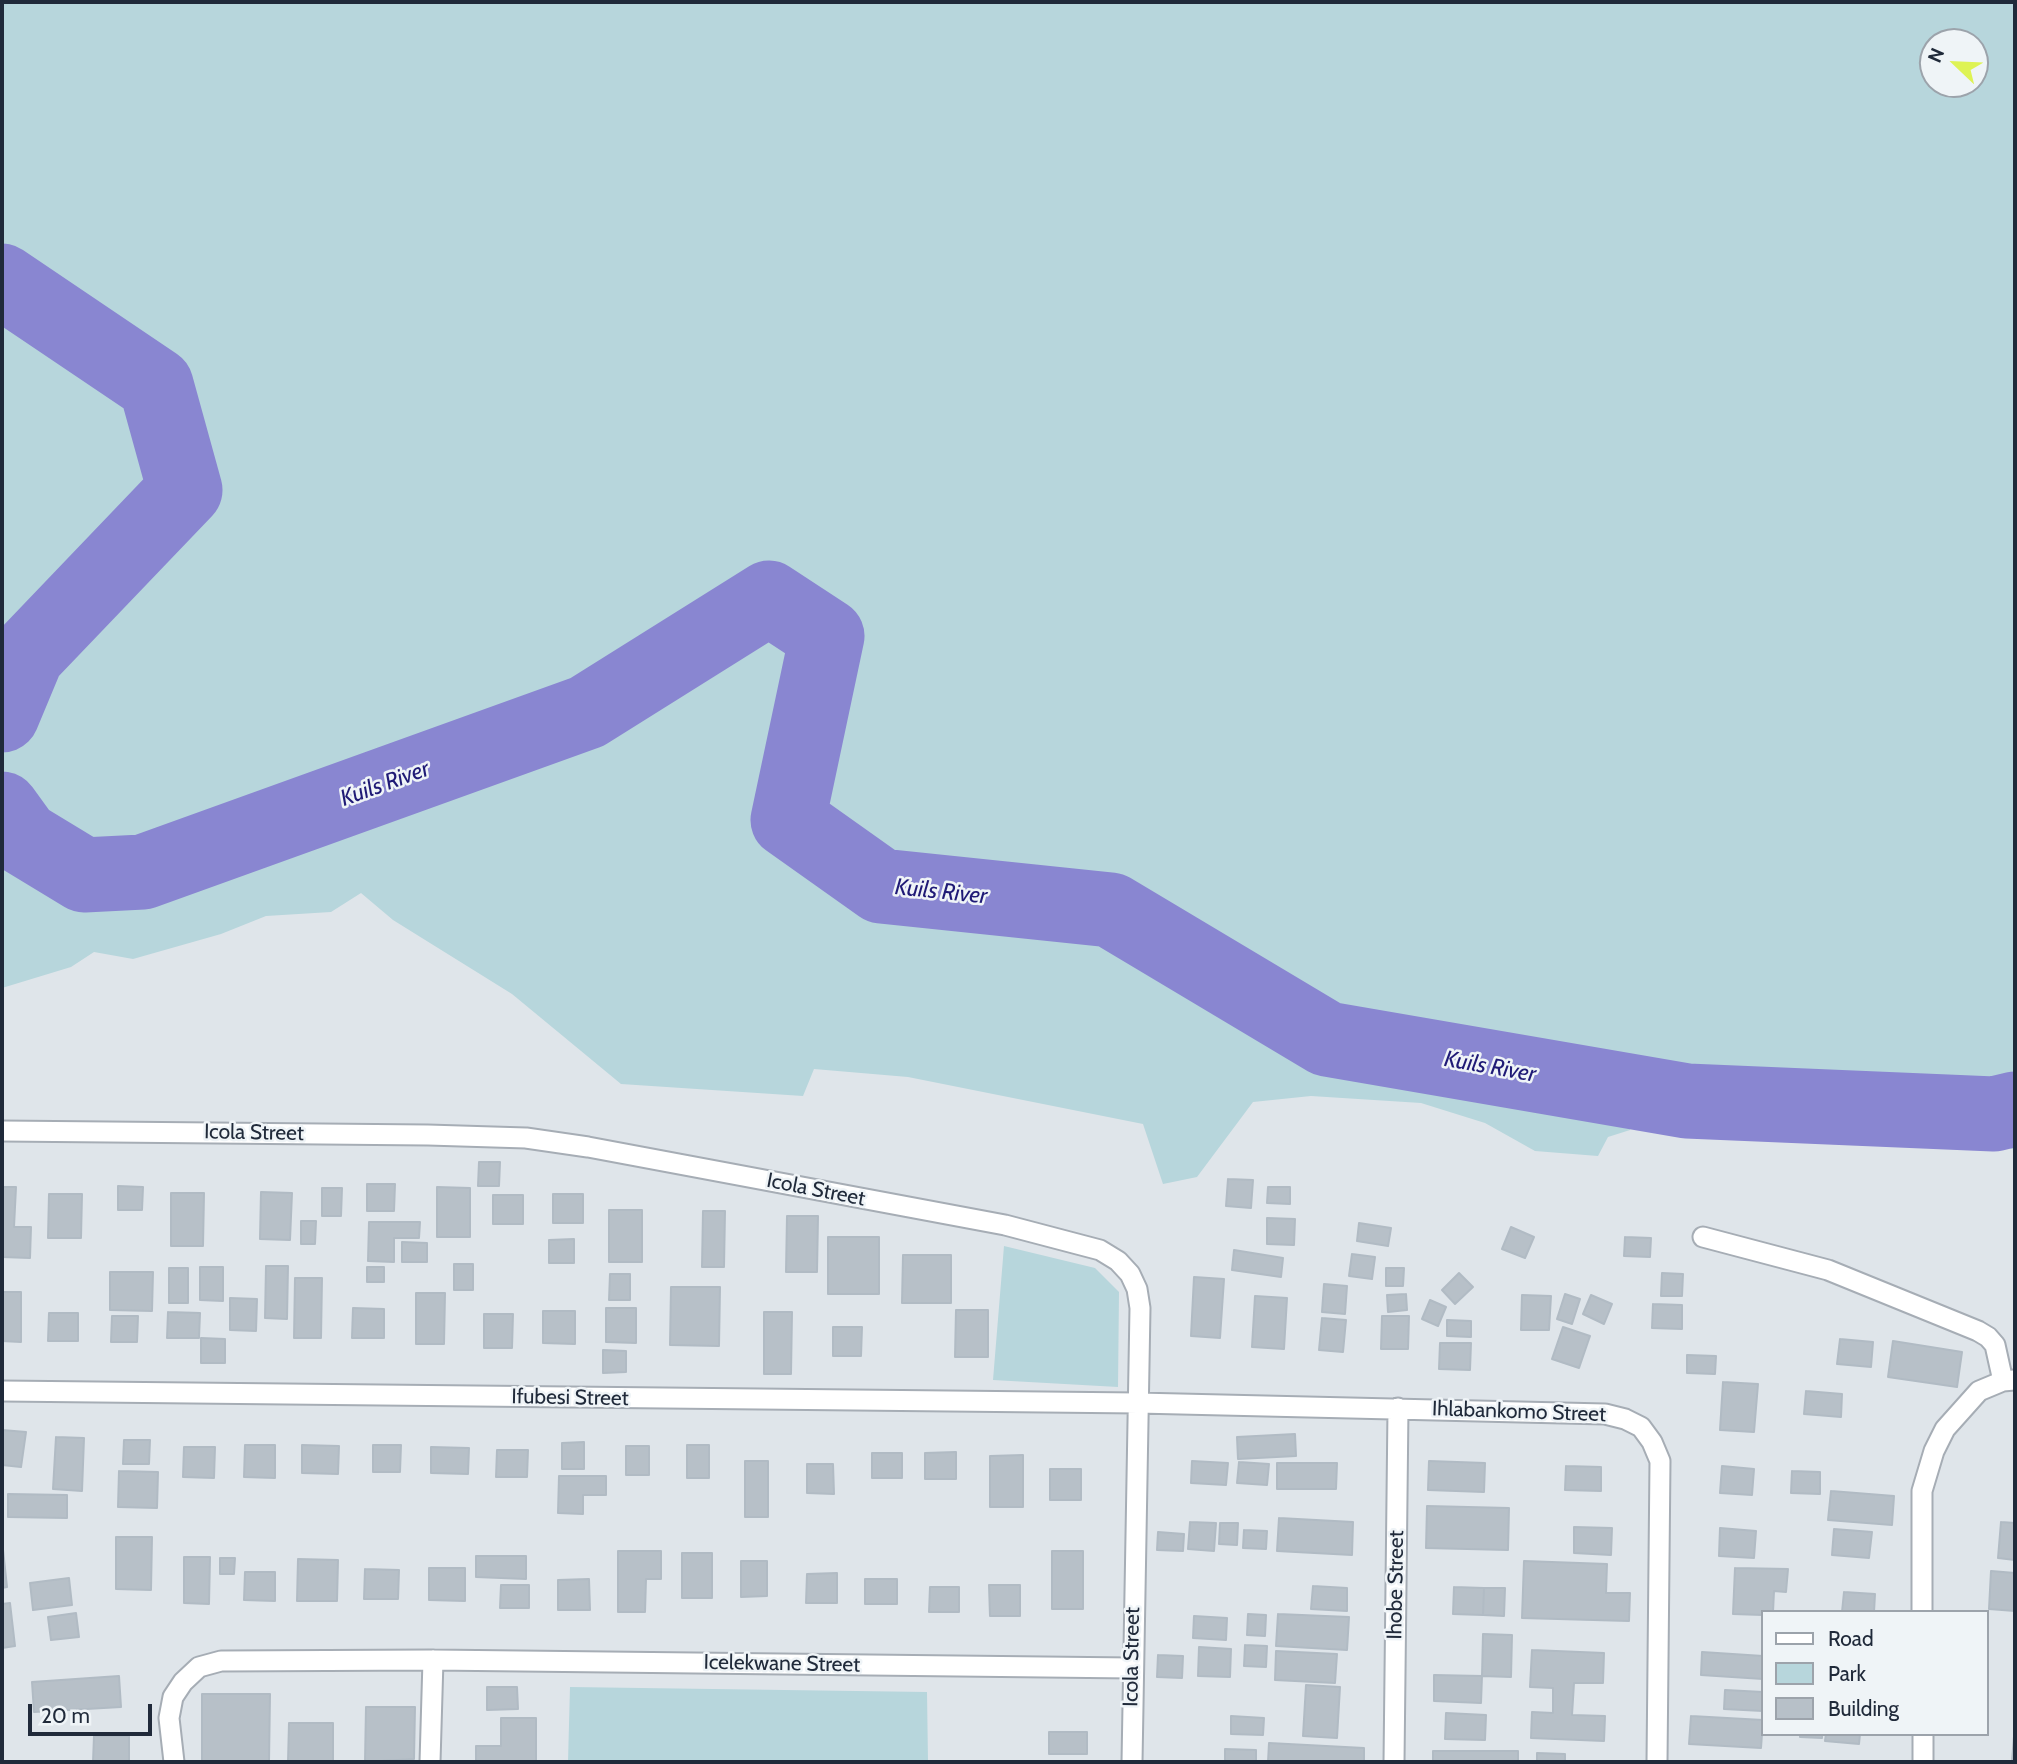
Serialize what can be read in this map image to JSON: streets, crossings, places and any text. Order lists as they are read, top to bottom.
{
  "streets": {
    "street": [
      "Icola Street",
      "Ifubesi Street",
      "Ihlabankomo Street",
      "Ihobe Street",
      "Icelekwane Street"
    ]
  },
  "crossings": [
    ["Icola Street", "Ifubesi Street"],
    ["Icola Street", "Ihlabankomo Street"],
    ["Icola Street", "Icelekwane Street"],
    ["Ifubesi Street", "Ihlabankomo Street"],
    ["Ihlabankomo Street", "Ihobe Street"]
  ],
  "water": ["Kuils River"],
  "legend": ["Road", "Park", "Building"],
  "scale_bar": "20 m",
  "north": "top left"
}
